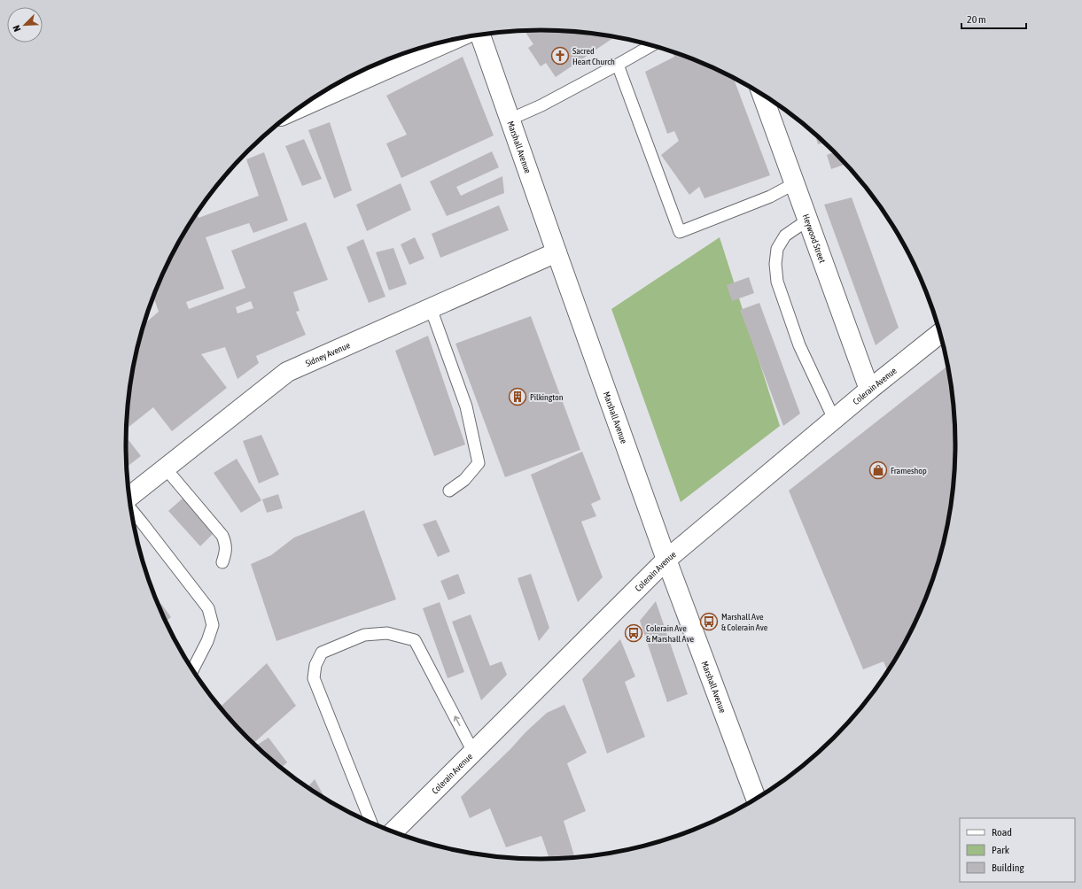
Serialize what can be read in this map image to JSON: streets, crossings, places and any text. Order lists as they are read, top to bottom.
{
  "streets": {
    "street": [
      "Marshall Avenue",
      "Heywood Street",
      "Sidney Avenue",
      "Colerain Avenue"
    ]
  },
  "crossings": [
    ["Marshall Avenue", "Sidney Avenue"],
    ["Marshall Avenue", "Colerain Avenue"],
    ["Heywood Street", "Colerain Avenue"]
  ],
  "places": {
    "church": ["Sacred Heart Church"],
    "building": ["Pilkington"],
    "shop": ["Frameshop"],
    "bus stop": ["Marshall Ave & Colerain Ave", "Colerain Ave & Marshall Ave"]
  },
  "legend": ["Road", "Park", "Building"],
  "scale_bar": "20 m",
  "north": "bottom left"
}
